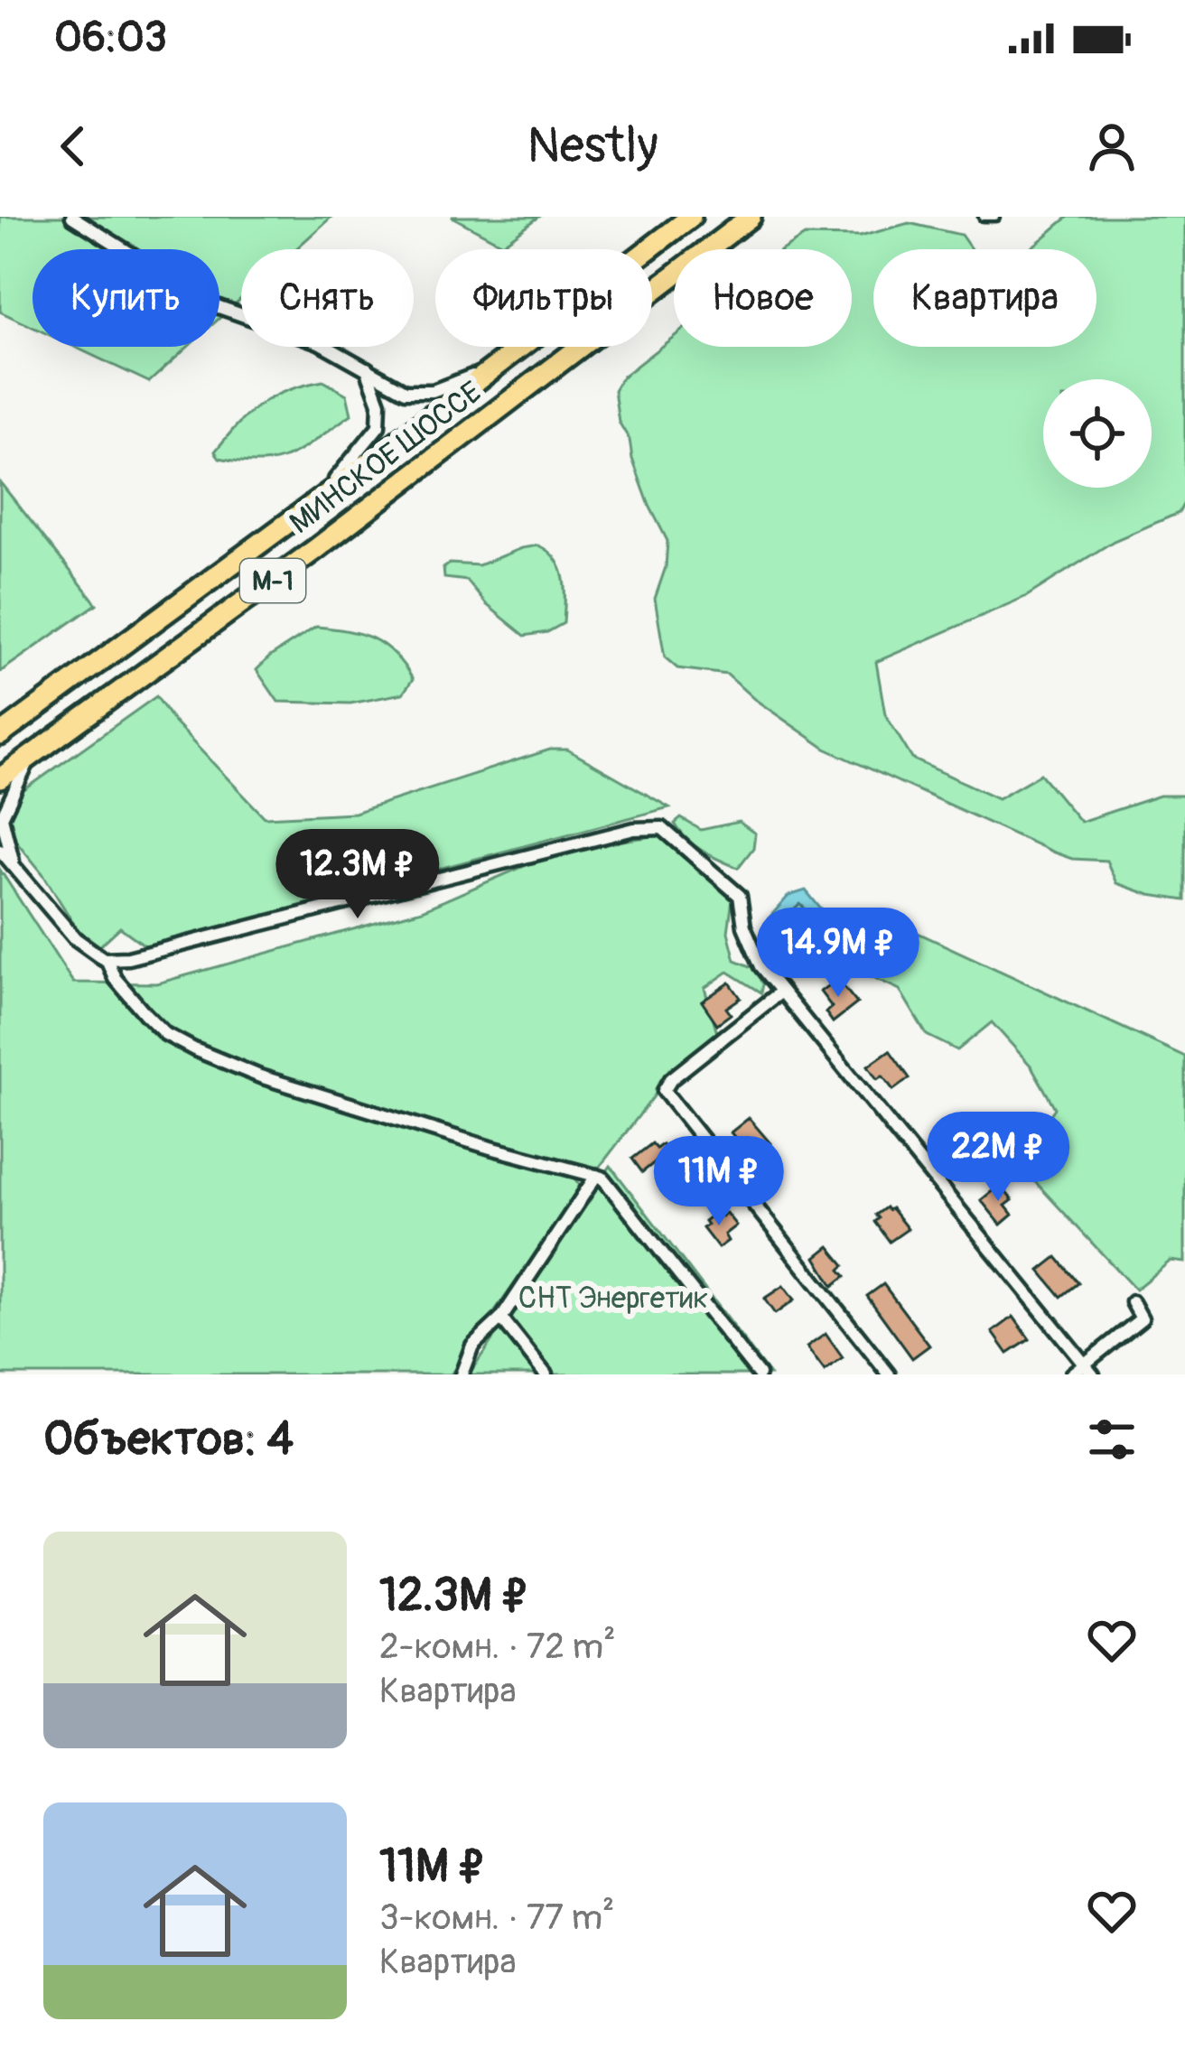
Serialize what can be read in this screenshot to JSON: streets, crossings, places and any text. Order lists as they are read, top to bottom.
{
  "streets": {
    "highway": ["МИНСКОЕ ШОССЕ", "М-1"]
  },
  "parks": ["СНТ Энергетик"],
  "page": {
    "status": "06:03",
    "header": "Nestly",
    "chip": [
      "Купить",
      "Снять",
      "Фильтры",
      "Новое",
      "Квартира"
    ],
    "price": [
      "12.3M ₽",
      "14.9M ₽",
      "22M ₽",
      "11M ₽"
    ],
    "heading": "Объектов: 4",
    "list": [
      {
        "name": "12.3M ₽",
        "note": "2-комн. · 72 m² · Квартира"
      },
      {
        "name": "11M ₽",
        "note": "3-комн. · 77 m² · Квартира"
      }
    ]
  }
}
